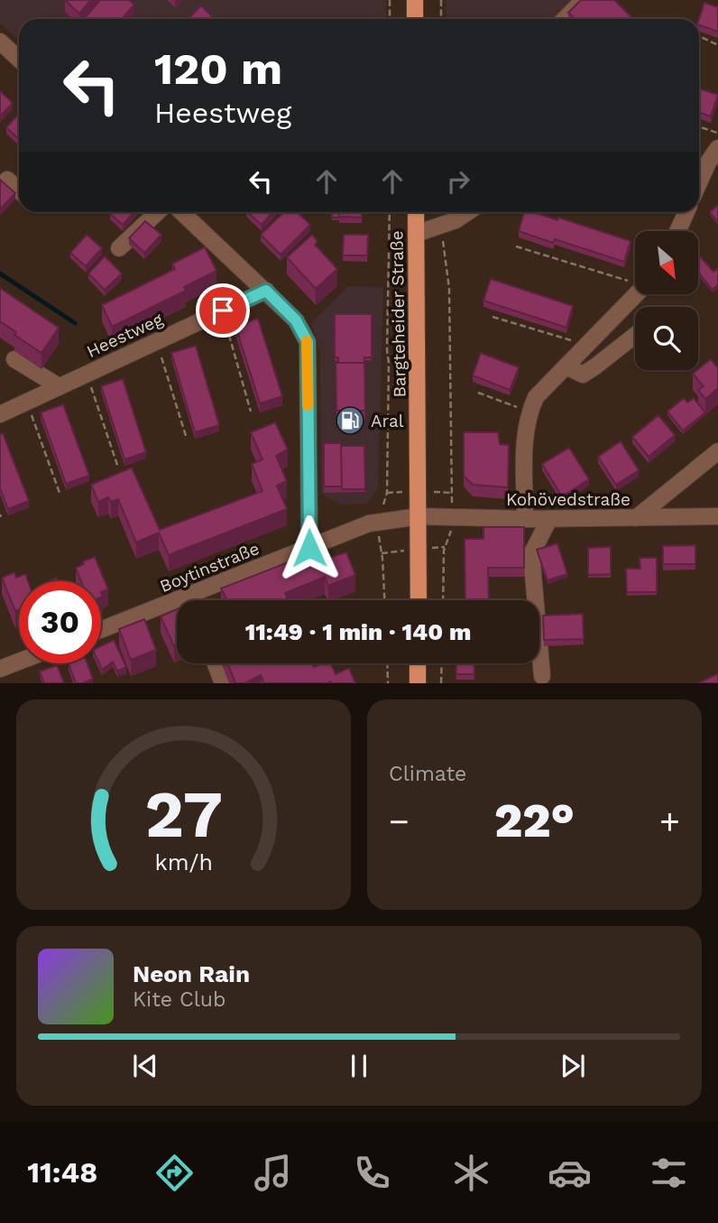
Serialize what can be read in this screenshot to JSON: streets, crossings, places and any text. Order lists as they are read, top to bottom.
{
  "streets": {
    "main road": ["Bargteheider Straße"],
    "street": ["Heestweg", "Kohövedstraße", "Boytinstraße"]
  },
  "crossings": [
    ["Bargteheider Straße", "Kohövedstraße"],
    ["Bargteheider Straße", "Boytinstraße"],
    ["Kohövedstraße", "Boytinstraße"]
  ],
  "places": {
    "fuel station": ["Aral"]
  },
  "north": "bottom right",
  "page": {
    "turn": ["120 m", "Heestweg"],
    "limit": "30",
    "trip": "11:49 · 1 min · 140 m",
    "tile": "Climate",
    "heat": ["−", "22°", "+"],
    "song": ["Neon Rain", "Kite Club"],
    "tabs": "11:48",
    "gauge": ["27", "km/h"]
  }
}
